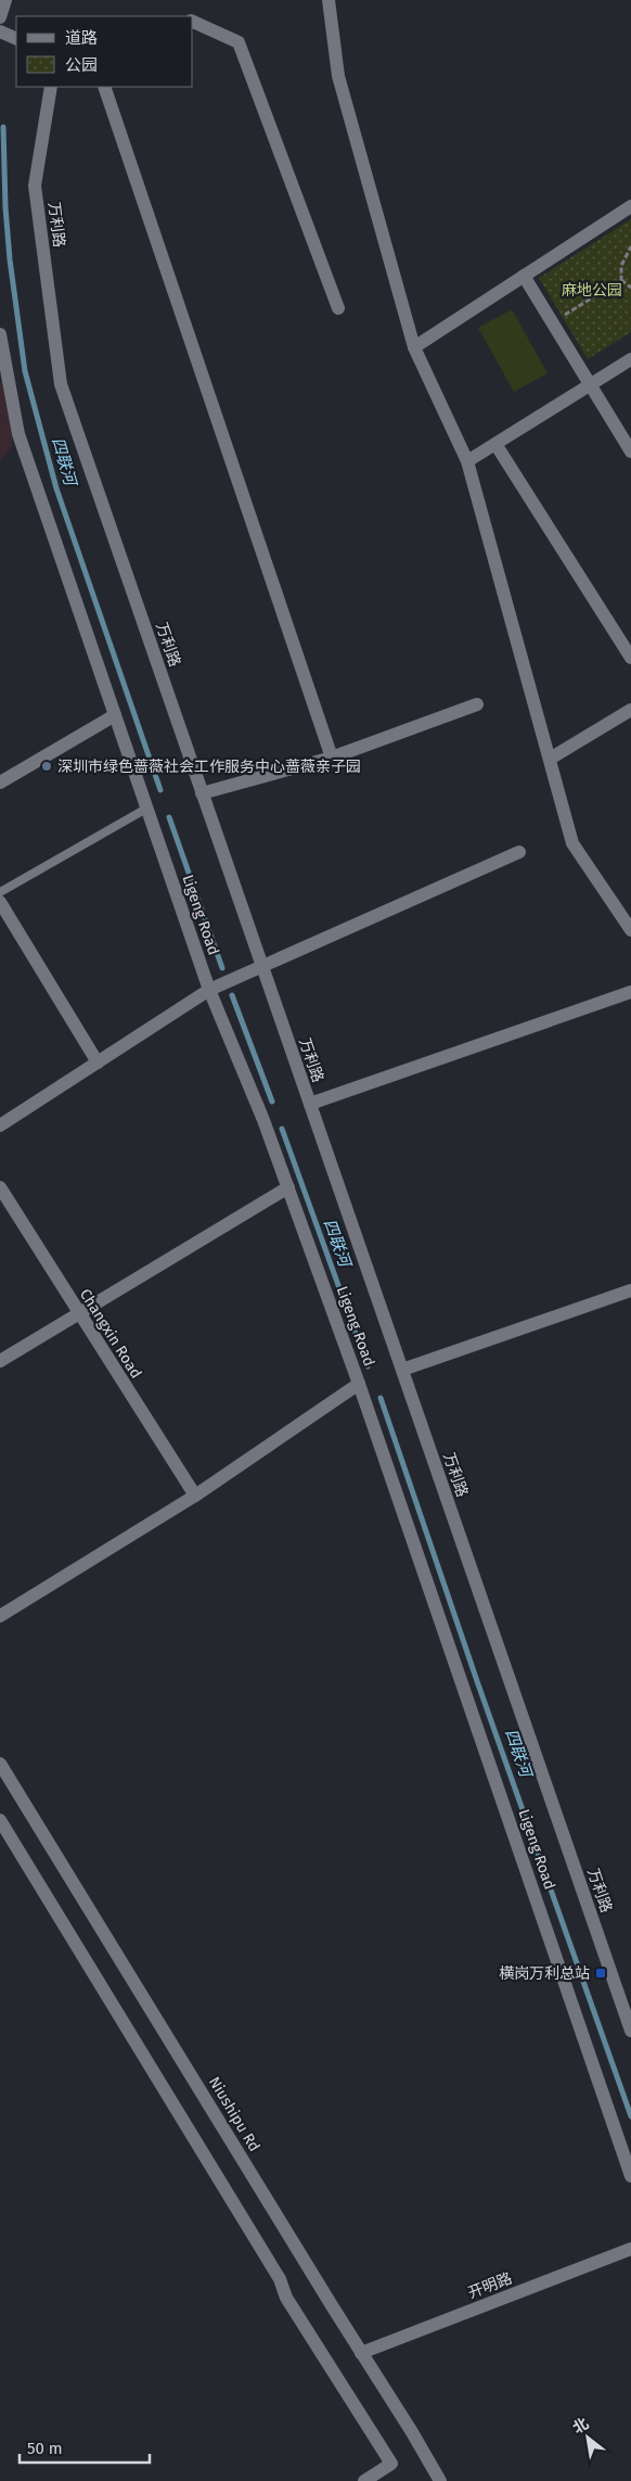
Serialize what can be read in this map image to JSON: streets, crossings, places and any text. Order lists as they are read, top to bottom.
{
  "streets": {
    "street": [
      "万利路",
      "Ligeng Road",
      "Changxin Road",
      "Niushipu Rd",
      "开明路"
    ]
  },
  "crossings": [
    ["Niushipu Rd", "开明路"]
  ],
  "water": ["四联河"],
  "parks": ["麻地公园"],
  "places": {
    "other": ["深圳市绿色蔷薇社会工作服务中心蔷薇亲子园"],
    "transit": ["横岗万利总站"]
  },
  "legend": ["道路", "公园"],
  "scale_bar": "50 m",
  "north": "top left"
}
